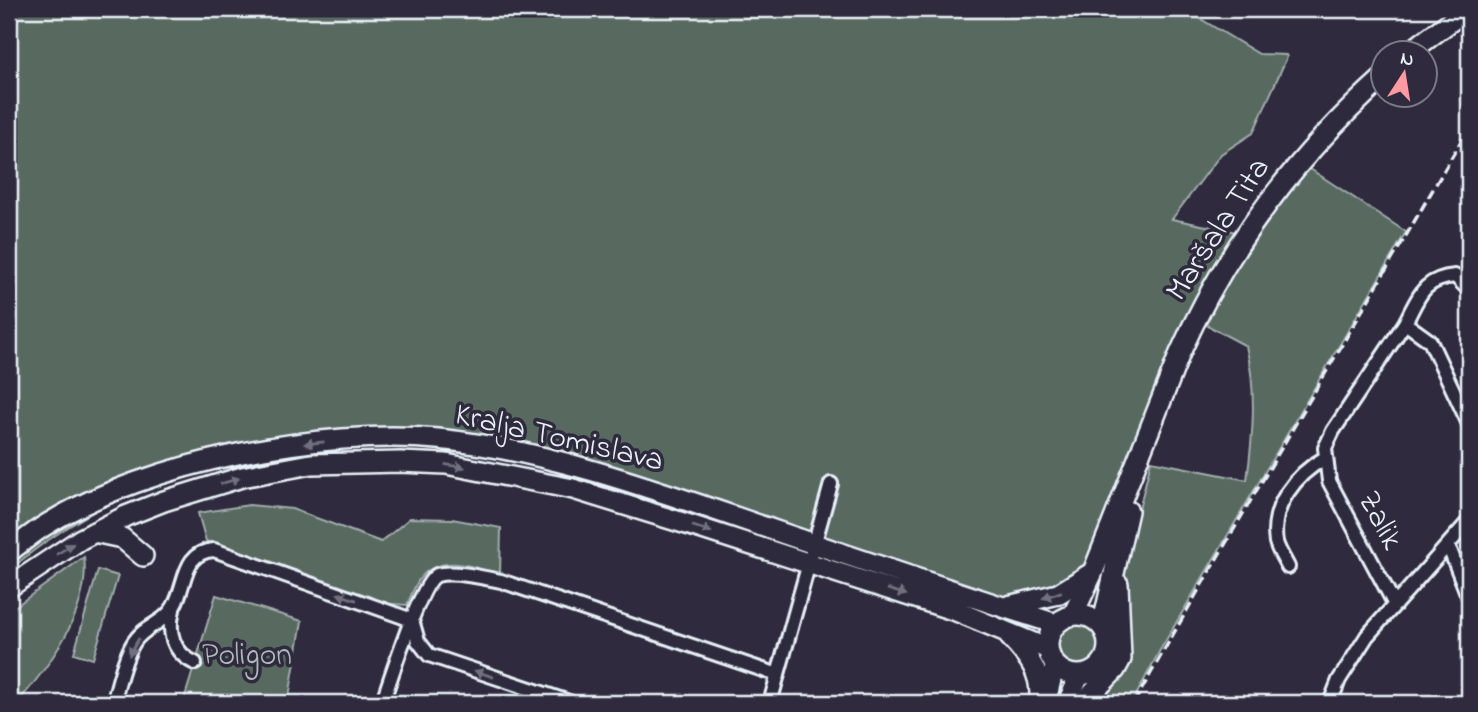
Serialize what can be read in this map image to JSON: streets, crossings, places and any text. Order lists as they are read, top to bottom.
{
  "streets": {
    "main road": ["Maršala Tita", "Kralja Tomislava"],
    "street": ["Zalik"]
  },
  "crossings": [
    ["Maršala Tita", "Kralja Tomislava"]
  ],
  "parks": ["Poligon"],
  "north": "top"
}
